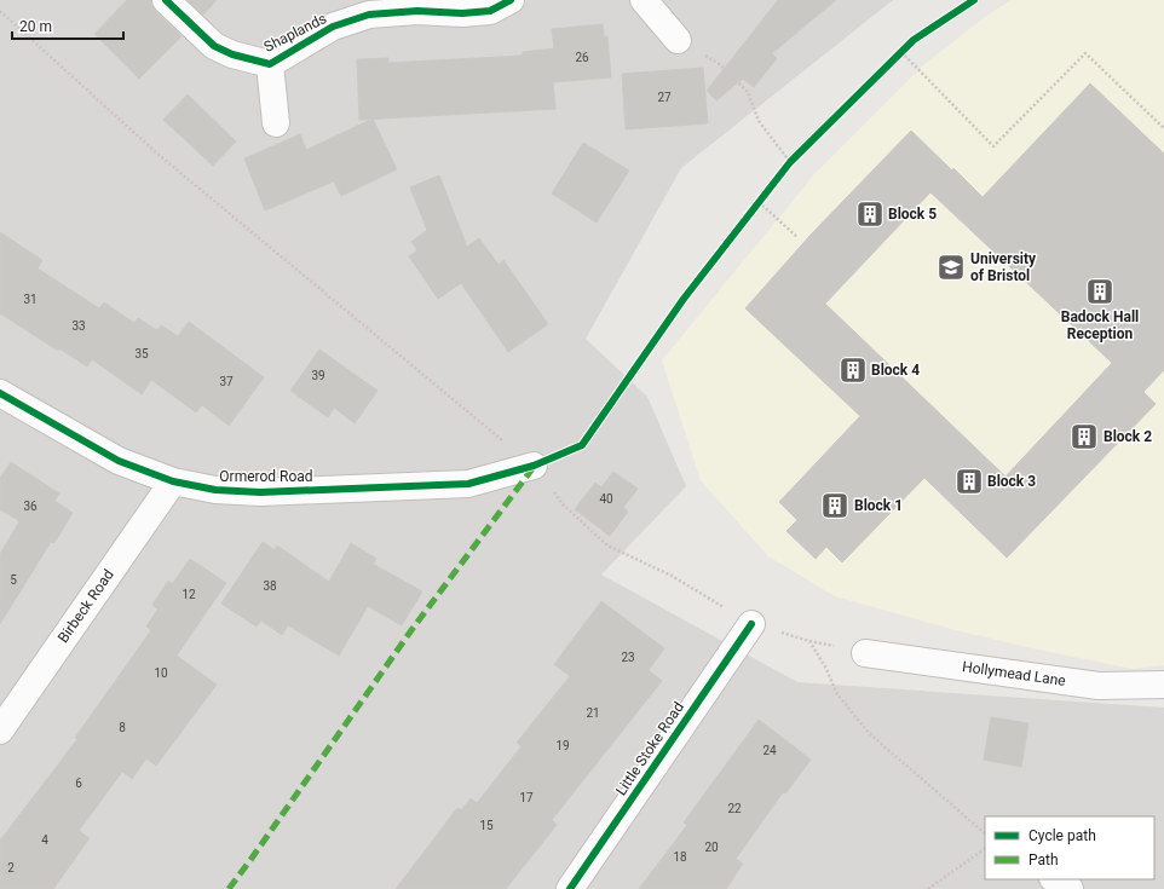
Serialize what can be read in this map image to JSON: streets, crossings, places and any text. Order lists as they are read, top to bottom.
{
  "streets": {
    "street": [
      "Shaplands",
      "Ormerod Road",
      "Birbeck Road",
      "Hollymead Lane",
      "Little Stoke Road"
    ]
  },
  "crossings": [
    ["Ormerod Road", "Birbeck Road"]
  ],
  "places": {
    "building": [
      "Block 5",
      "Badock Hall Reception",
      "Block 4",
      "Block 2",
      "Block 3",
      "Block 1"
    ],
    "school or university": ["University of Bristol"]
  },
  "house_numbers": [
    "26",
    "27",
    "31",
    "33",
    "35",
    "39",
    "37",
    "40",
    "36",
    "5",
    "38",
    "12",
    "23",
    "10",
    "21",
    "8",
    "19",
    "24",
    "6",
    "17",
    "22",
    "15",
    "4",
    "20",
    "18",
    "2"
  ],
  "legend": ["Cycle path", "Path"],
  "scale_bar": "20 m"
}
